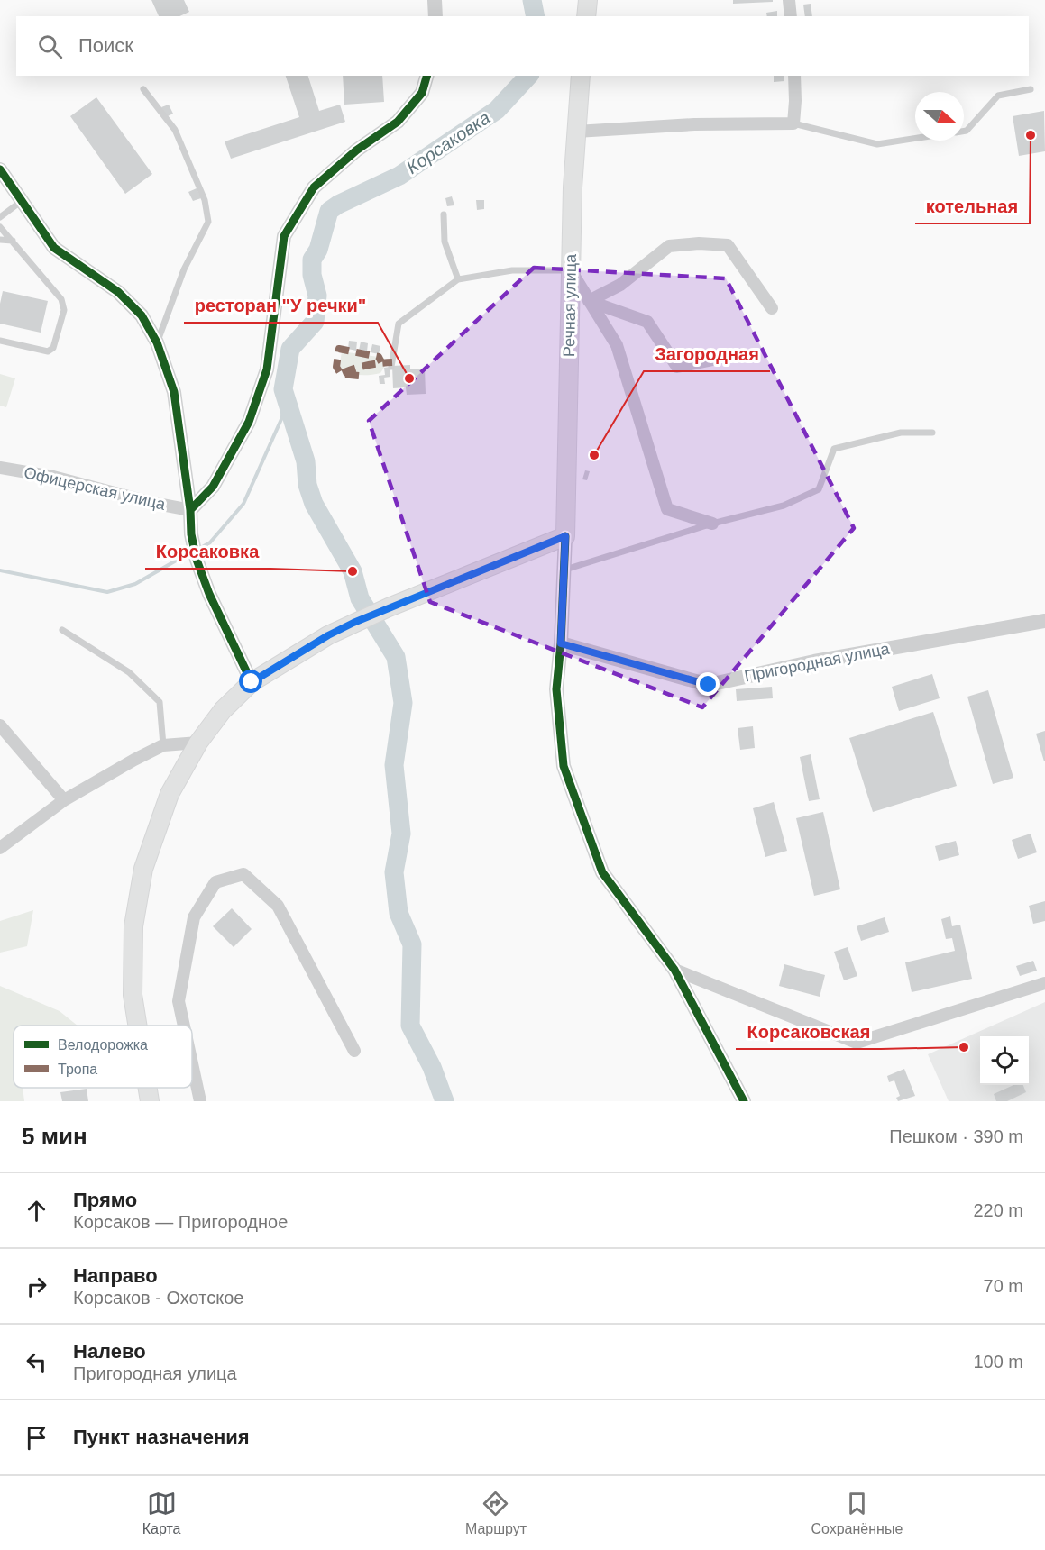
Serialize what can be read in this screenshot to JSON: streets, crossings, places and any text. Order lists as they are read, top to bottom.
{
  "streets": {
    "main road": ["Речная улица"],
    "street": ["Офицерская улица", "Пригородная улица"]
  },
  "water": ["Корсаковка"],
  "places": [
    "котельная",
    "ресторан \"У речки\"",
    "Загородная",
    "Корсаковка",
    "Корсаковская"
  ],
  "legend": ["Велодорожка", "Тропа"],
  "north": "right",
  "page": {
    "search": "Поиск",
    "heading": ["5 мин", "Пешком · 390 m"],
    "list": [
      ["Прямо", "Корсаков — Пригородное", "220 m"],
      ["Направо", "Корсаков - Охотское", "70 m"],
      ["Налево", "Пригородная улица", "100 m"],
      "Пункт назначения"
    ],
    "nav": ["Карта", "Маршрут", "Сохранённые"]
  }
}
